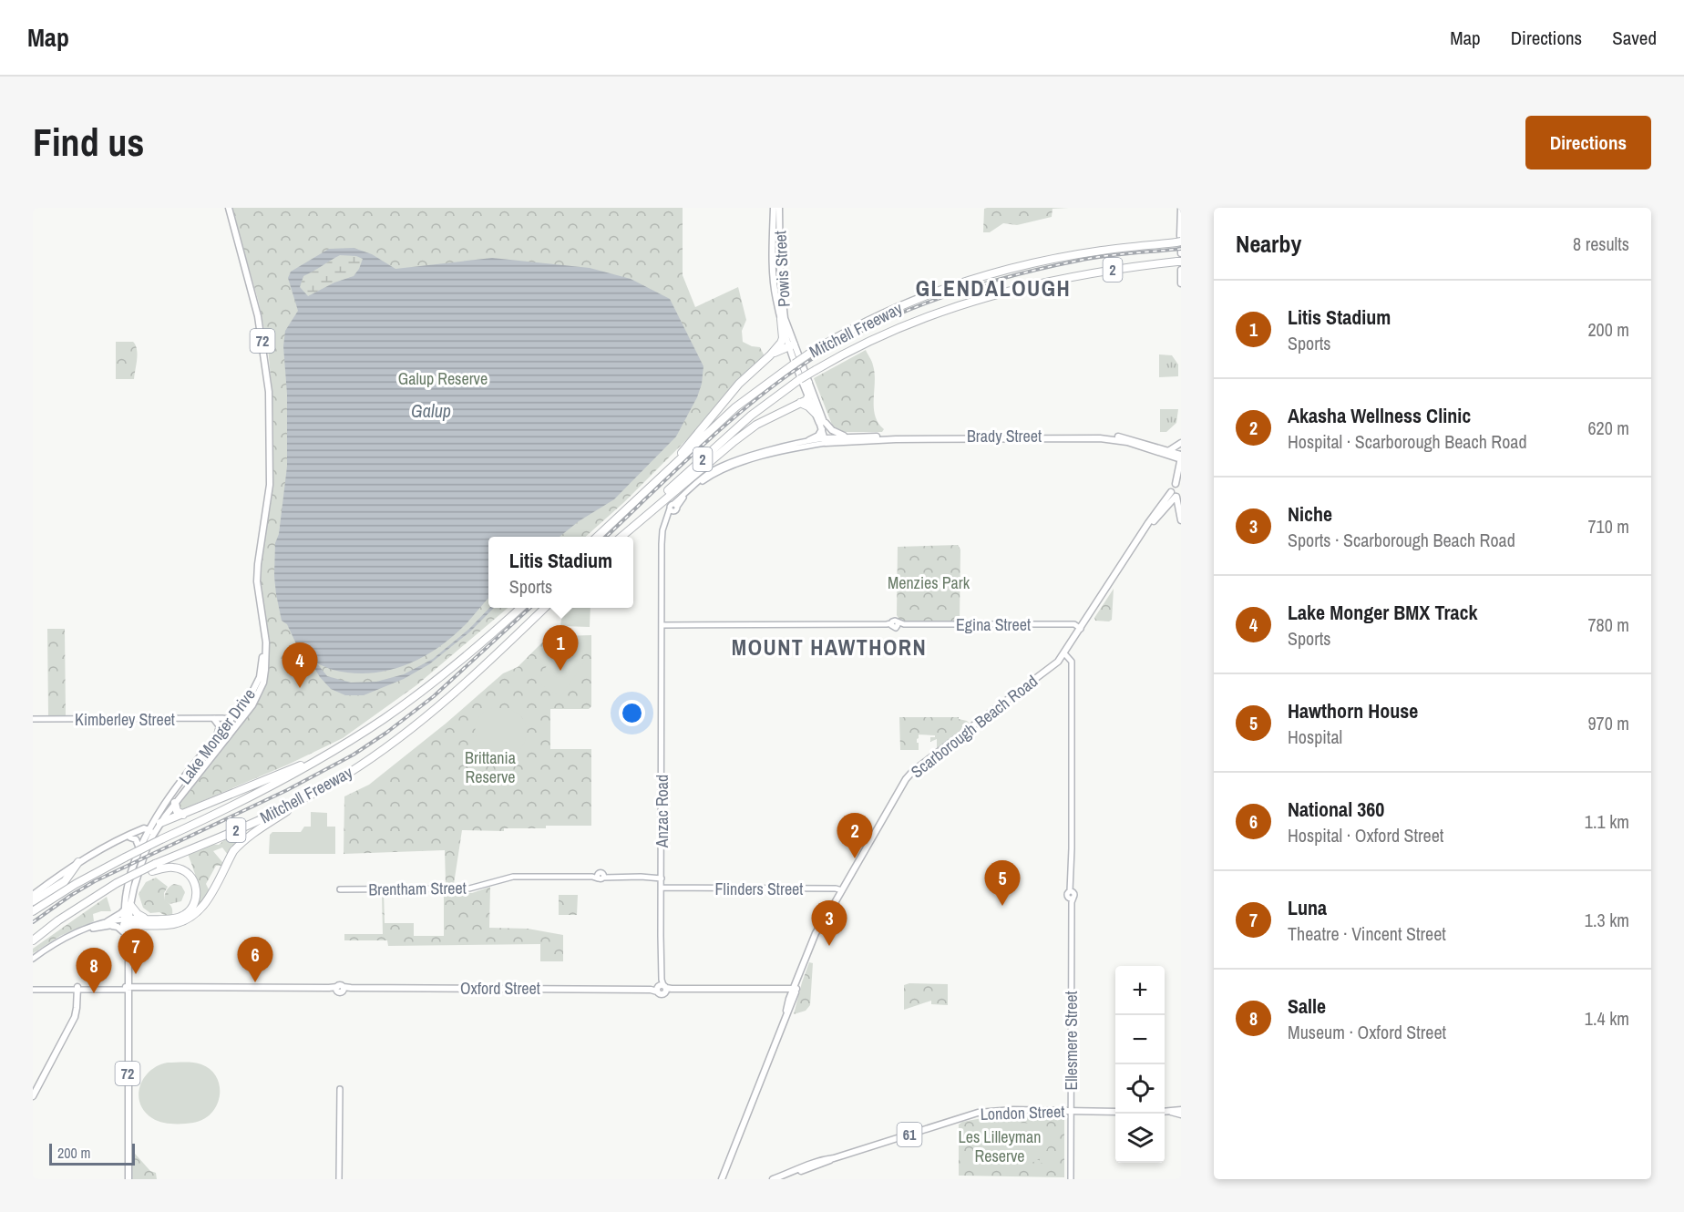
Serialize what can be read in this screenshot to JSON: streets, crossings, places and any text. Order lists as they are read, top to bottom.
{
  "streets": {
    "highway": ["2", "Mitchell Freeway"],
    "main road": [
      "Powis Street",
      "72",
      "Brady Street",
      "Scarborough Beach Road",
      "Lake Monger Drive",
      "Oxford Street",
      "London Street",
      "61"
    ],
    "street": [
      "Egina Street",
      "Kimberley Street",
      "Anzac Road",
      "Brentham Street",
      "Flinders Street",
      "Ellesmere Street"
    ]
  },
  "crossings": [
    ["Powis Street", "Brady Street"],
    ["Powis Street", "Anzac Road"],
    ["72", "Lake Monger Drive"],
    ["72", "Oxford Street"],
    ["Brady Street", "Anzac Road"],
    ["Egina Street", "Scarborough Beach Road"],
    ["Egina Street", "Anzac Road"],
    ["Kimberley Street", "Lake Monger Drive"],
    ["Scarborough Beach Road", "Flinders Street"],
    ["Scarborough Beach Road", "Oxford Street"],
    ["Scarborough Beach Road", "Ellesmere Street"],
    ["Anzac Road", "Brentham Street"],
    ["Anzac Road", "Flinders Street"],
    ["Anzac Road", "Oxford Street"],
    ["Ellesmere Street", "London Street"]
  ],
  "districts": ["GLENDALOUGH", "MOUNT HAWTHORN"],
  "water": ["Galup"],
  "parks": [
    "Galup Reserve",
    "Menzies Park",
    "Brittania Reserve",
    "Les Lilleyman Reserve"
  ],
  "scale_bar": "200 m",
  "page": {
    "header": "Map",
    "nav": ["Map", "Directions", "Saved"],
    "buttons": "Directions",
    "title": "Find us",
    "heading": ["Nearby", "8 results"],
    "list": [
      {
        "mark": "1",
        "name": "Litis Stadium",
        "note": "Sports",
        "value": "200 m"
      },
      {
        "mark": "2",
        "name": "Akasha Wellness Clinic",
        "note": "Hospital · Scarborough Beach Road",
        "value": "620 m"
      },
      {
        "mark": "3",
        "name": "Niche",
        "note": "Sports · Scarborough Beach Road",
        "value": "710 m"
      },
      {
        "mark": "4",
        "name": "Lake Monger BMX Track",
        "note": "Sports",
        "value": "780 m"
      },
      {
        "mark": "5",
        "name": "Hawthorn House",
        "note": "Hospital",
        "value": "970 m"
      },
      {
        "mark": "6",
        "name": "National 360",
        "note": "Hospital · Oxford Street",
        "value": "1.1 km"
      },
      {
        "mark": "7",
        "name": "Luna",
        "note": "Theatre · Vincent Street",
        "value": "1.3 km"
      },
      {
        "mark": "8",
        "name": "Salle",
        "note": "Museum · Oxford Street",
        "value": "1.4 km"
      }
    ],
    "popup": ["Litis Stadium", "Sports"],
    "pins": [
      "1",
      "4",
      "2",
      "5",
      "3",
      "7",
      "6",
      "8"
    ],
    "map_buttons": ["+", "−"],
    "scale": "200 m"
  }
}
